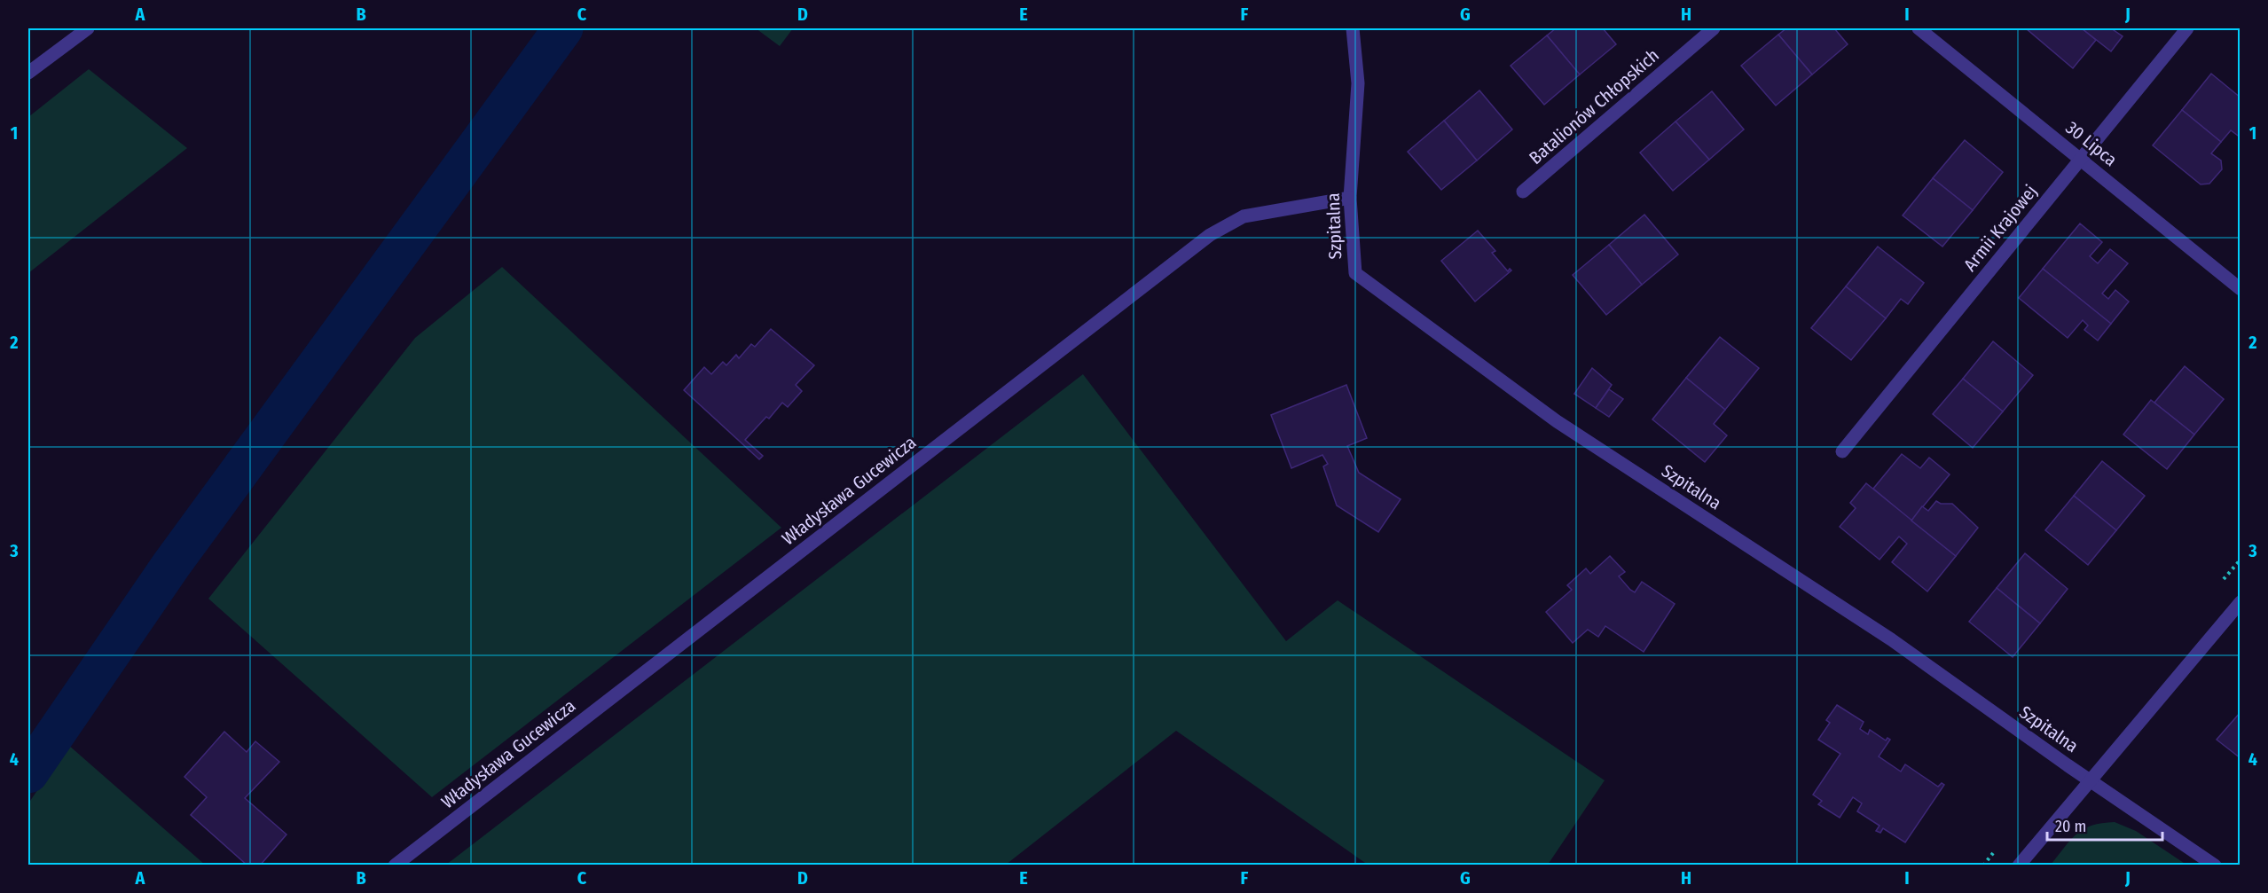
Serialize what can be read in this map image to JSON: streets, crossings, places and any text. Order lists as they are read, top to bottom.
{
  "streets": {
    "street": [
      "Batalionów Chłopskich",
      "30 Lipca",
      "Szpitalna",
      "Armii Krajowej",
      "Władysława Gucewicza"
    ]
  },
  "crossings": [
    ["30 Lipca", "Armii Krajowej"],
    ["Szpitalna", "Władysława Gucewicza"]
  ],
  "scale_bar": "20 m",
  "grid": {
    "columns": [
      "A",
      "B",
      "C",
      "D",
      "E",
      "F",
      "G",
      "H",
      "I",
      "J"
    ],
    "rows": [
      "1",
      "2",
      "3",
      "4"
    ]
  }
}
